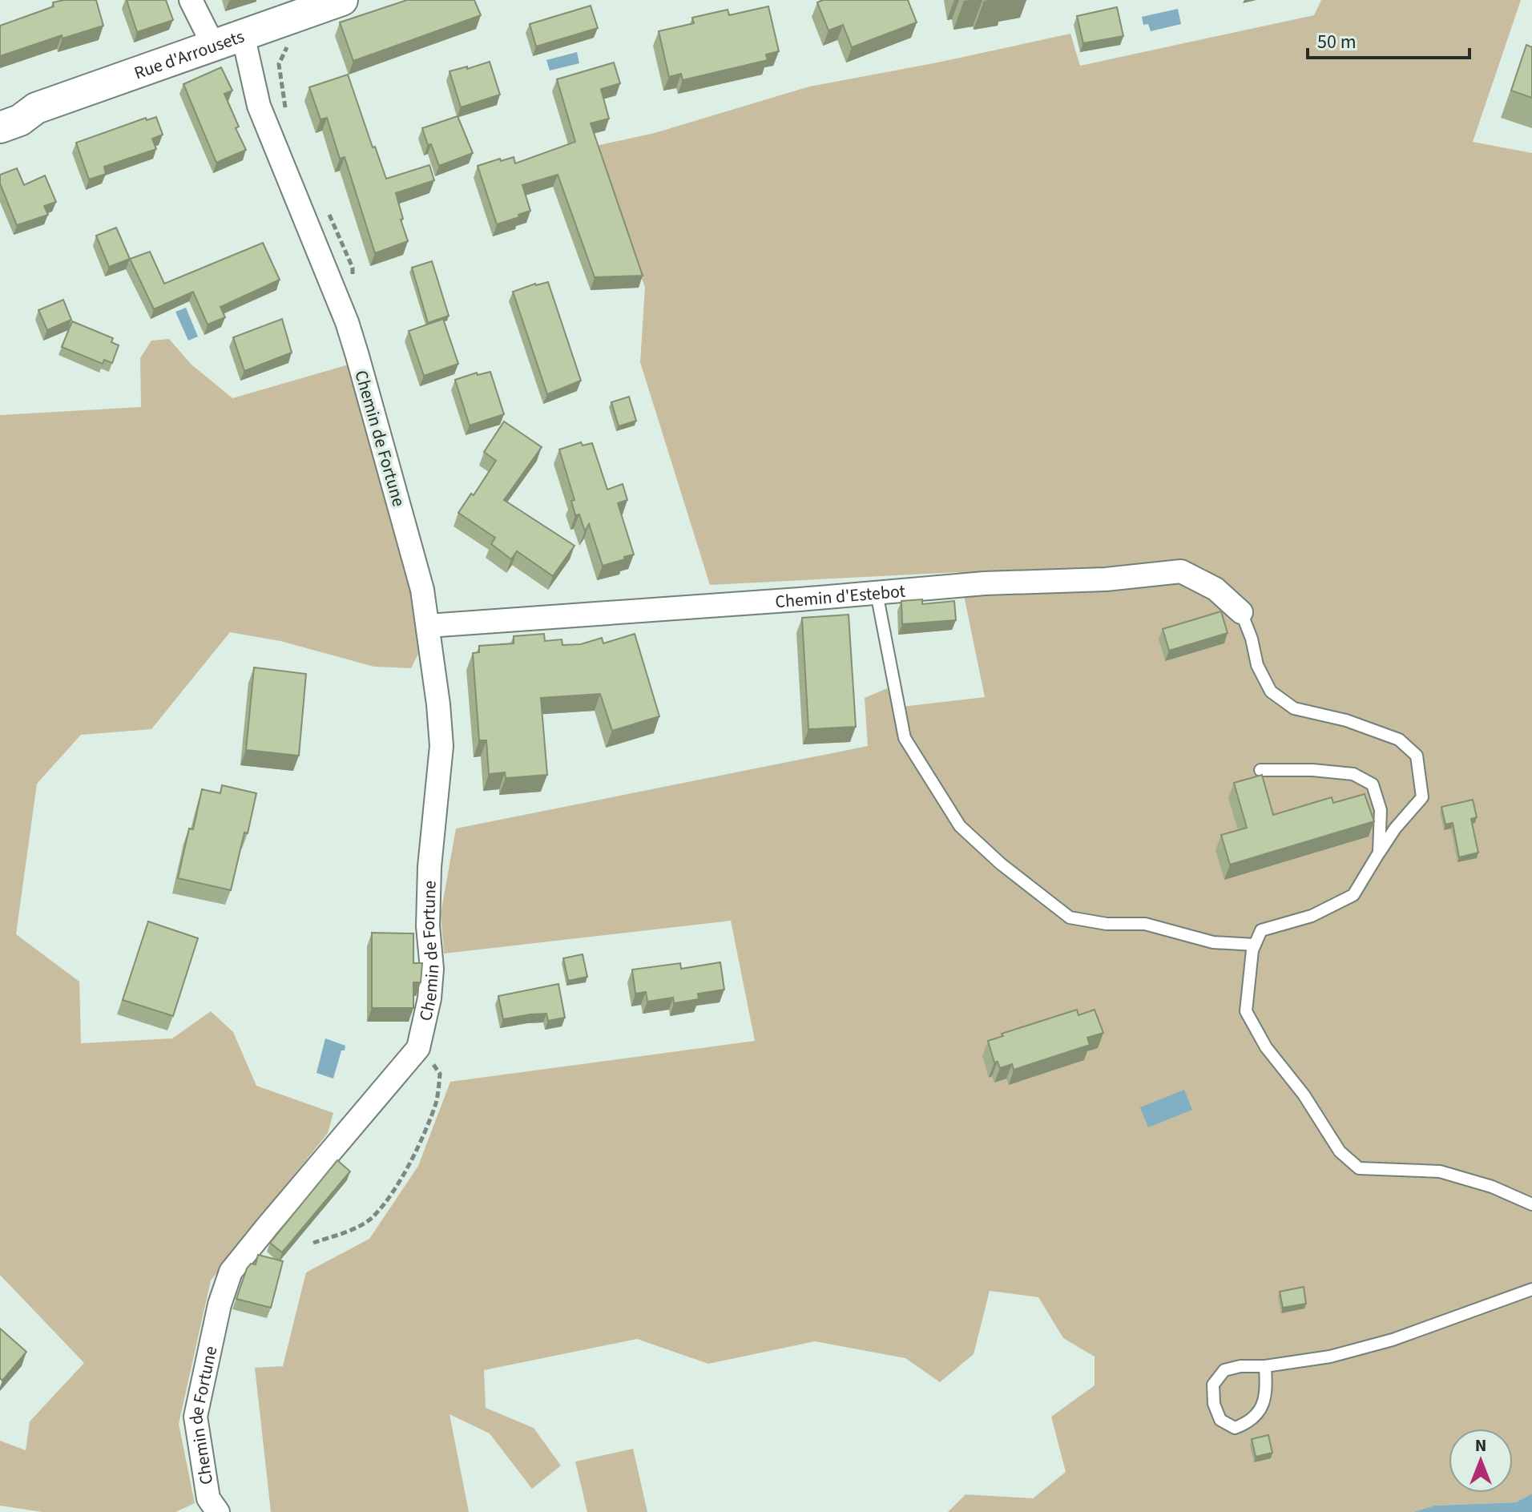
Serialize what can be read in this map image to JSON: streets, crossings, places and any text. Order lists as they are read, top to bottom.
{
  "streets": {
    "main road": ["Rue d'Arrousets"],
    "street": ["Chemin de Fortune", "Chemin d'Estebot"]
  },
  "crossings": [
    ["Rue d'Arrousets", "Chemin de Fortune"],
    ["Chemin de Fortune", "Chemin d'Estebot"]
  ],
  "scale_bar": "50 m",
  "north": "top"
}
